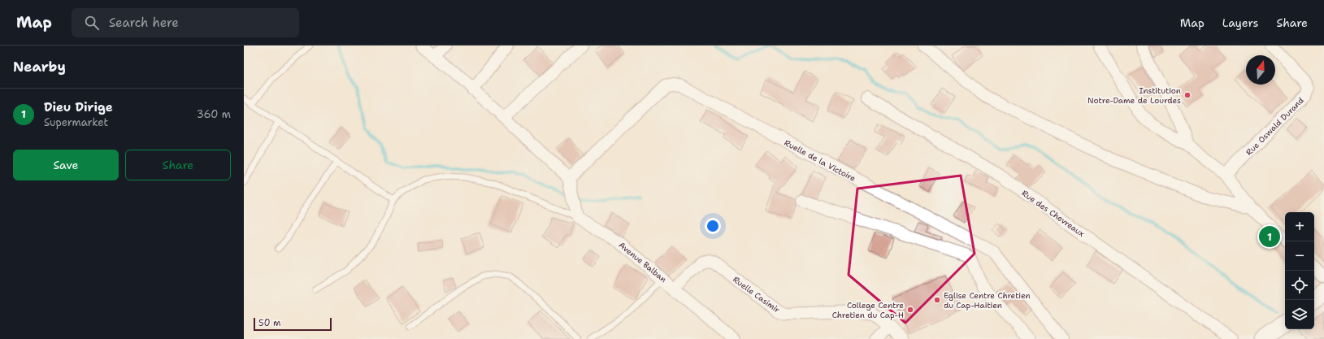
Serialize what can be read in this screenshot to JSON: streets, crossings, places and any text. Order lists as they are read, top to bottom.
{
  "streets": {
    "street": [
      "Rue Oswald Durand",
      "Ruelle de la Victoire",
      "Rue des Chevreaux",
      "Avenue Balban",
      "Ruelle Casimir"
    ]
  },
  "crossings": [
    ["Avenue Balban", "Ruelle Casimir"]
  ],
  "places": ["Institution Notre-Dame de Lourdes", "Eglise Centre Chretien du Cap-Haitien", "College Centre Chretien du Cap-H"],
  "scale_bar": "50 m",
  "north": "top",
  "page": {
    "header": "Map",
    "search": "Search here",
    "nav": ["Map", "Layers", "Share"],
    "heading": "Nearby",
    "list": [
      {
        "mark": "1",
        "name": "Dieu Dirige",
        "note": "Supermarket",
        "value": "360 m"
      }
    ],
    "buttons": ["Save", "Share"],
    "map_buttons": ["+", "−"],
    "pins": "1",
    "scale": "50 m"
  }
}
